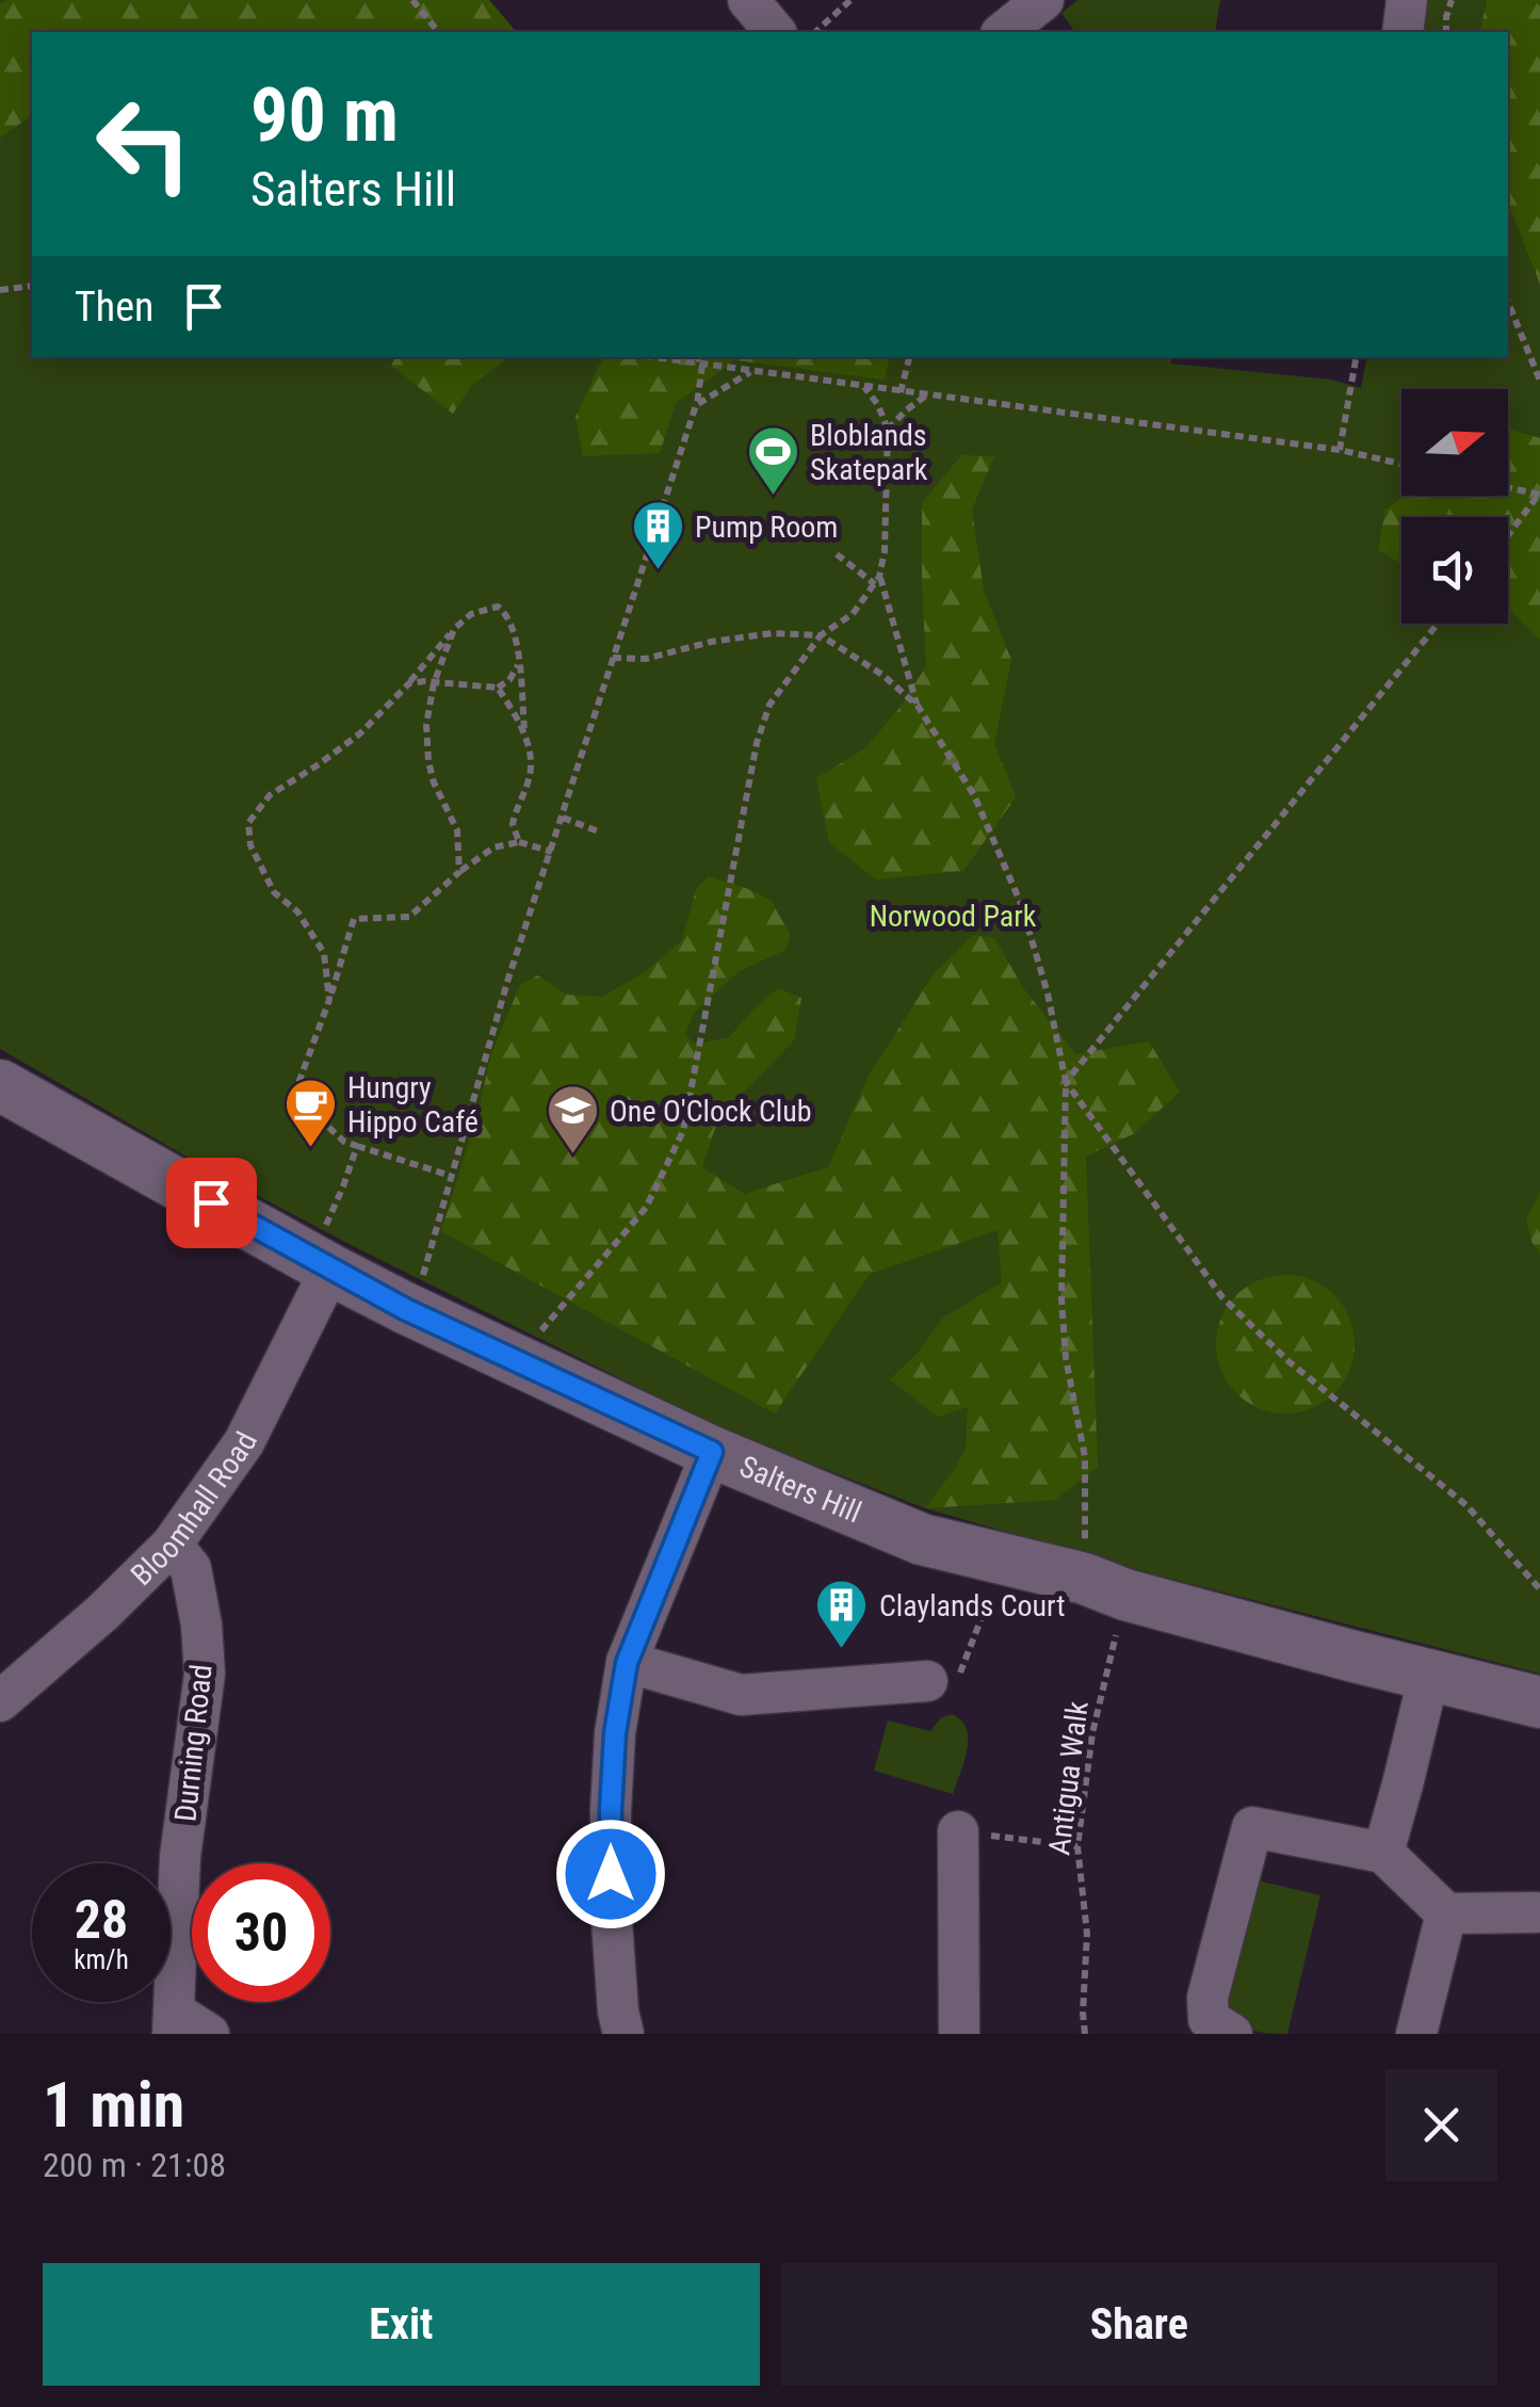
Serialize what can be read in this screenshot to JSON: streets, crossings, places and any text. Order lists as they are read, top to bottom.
{
  "streets": {
    "street": ["Salters Hill", "Bloomhall Road", "Durning Road"],
    "path": ["Antigua Walk"]
  },
  "crossings": [
    ["Salters Hill", "Bloomhall Road"],
    ["Salters Hill", "Antigua Walk"],
    ["Bloomhall Road", "Durning Road"]
  ],
  "parks": ["Norwood Park"],
  "places": {
    "sports": ["Bloblands Skatepark"],
    "building": ["Pump Room", "Claylands Court"],
    "cafe": ["Hungry Hippo Café"],
    "school or university": ["One O'Clock Club"]
  },
  "north": "right",
  "page": {
    "turn": ["90 m", "Salters Hill"],
    "then": "Then",
    "speed": "28 km/h",
    "limit": "30",
    "heading": ["1 min", "200 m · 21:08"],
    "buttons": ["Exit", "Share"]
  }
}
